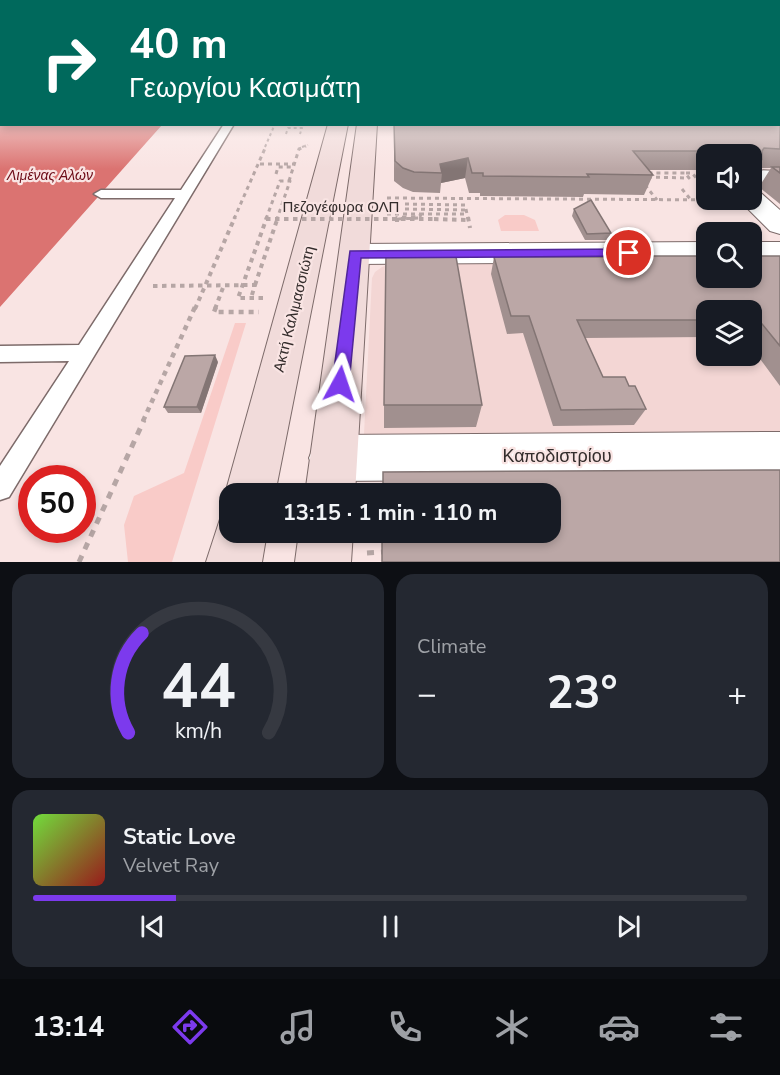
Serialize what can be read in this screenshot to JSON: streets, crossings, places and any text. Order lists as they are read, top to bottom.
{
  "streets": {
    "main road": ["Ακτή Καλιμασσιώτη"],
    "street": ["Καποδιστρίου"],
    "path": ["Πεζογέφυρα ΟΛΠ"]
  },
  "water": ["Λιμένας Αλών"],
  "page": {
    "turn": ["40 m", "Γεωργίου Κασιμάτη"],
    "limit": "50",
    "trip": "13:15 · 1 min · 110 m",
    "tile": "Climate",
    "heat": ["−", "23°", "+"],
    "song": ["Static Love", "Velvet Ray"],
    "tabs": "13:14",
    "gauge": ["44", "km/h"]
  }
}
